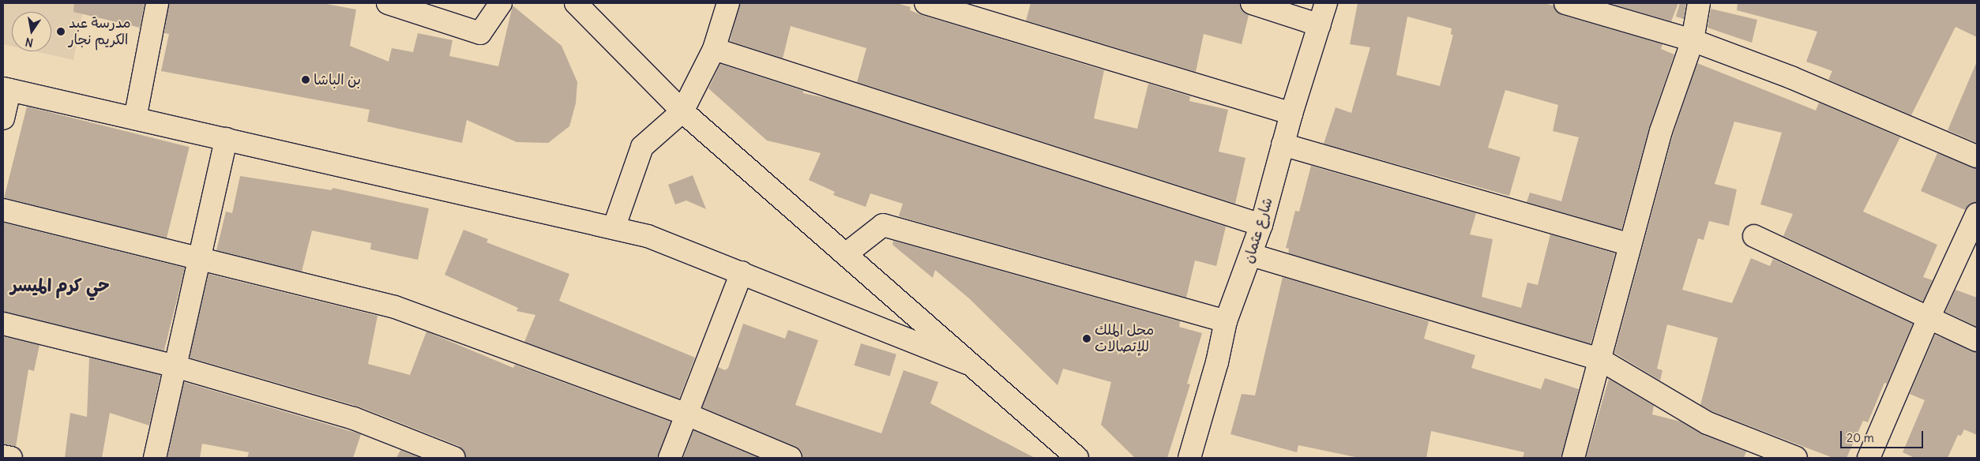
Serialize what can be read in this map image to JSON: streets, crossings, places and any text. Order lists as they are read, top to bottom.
{
  "streets": {
    "street": ["شارع عثمان"]
  },
  "districts": ["حي كرم الميسر"],
  "places": ["مدرسة عبد الكريم نجار", "بن الباشا", "محل الملك للإتصالات"],
  "scale_bar": "20 m",
  "north": "bottom"
}
